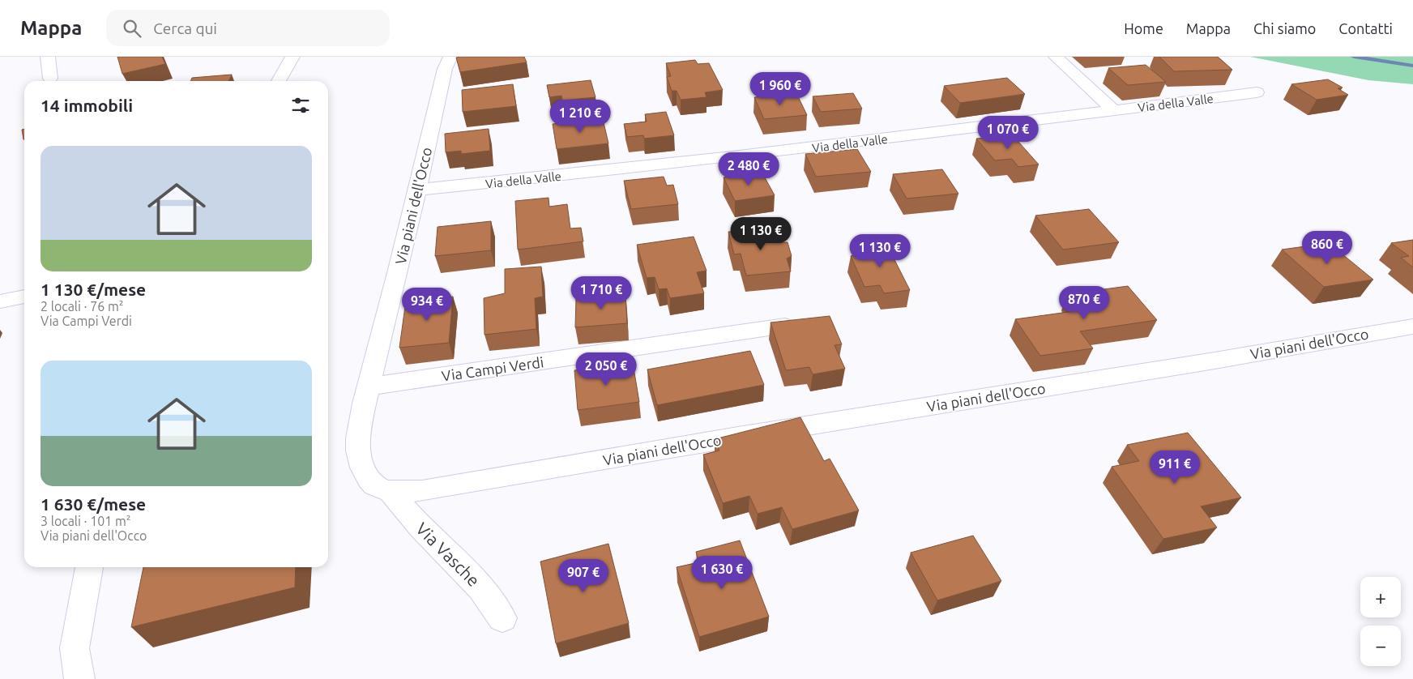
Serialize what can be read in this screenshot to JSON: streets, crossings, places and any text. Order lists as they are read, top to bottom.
{
  "streets": {
    "street": [
      "Via della Valle",
      "Via piani dell'Occo",
      "Via Campi Verdi",
      "Via Vasche"
    ]
  },
  "crossings": [
    ["Via della Valle", "Via piani dell'Occo"],
    ["Via piani dell'Occo", "Via Campi Verdi"],
    ["Via piani dell'Occo", "Via Vasche"]
  ],
  "page": {
    "header": "Mappa",
    "search": "Cerca qui",
    "nav": [
      "Home",
      "Mappa",
      "Chi siamo",
      "Contatti"
    ],
    "price": [
      "1 960 €",
      "1 210 €",
      "1 070 €",
      "2 480 €",
      "1 130 €",
      "860 €",
      "1 130 €",
      "1 710 €",
      "870 €",
      "934 €",
      "2 050 €",
      "911 €",
      "1 630 €",
      "907 €"
    ],
    "heading": "14 immobili",
    "list": [
      {
        "name": "1 130 €/mese",
        "note": "2 locali · 76 m² · Via Campi Verdi"
      },
      {
        "name": "1 630 €/mese",
        "note": "3 locali · 101 m² · Via piani dell'Occo"
      }
    ],
    "map_buttons": ["+", "−"]
  }
}
